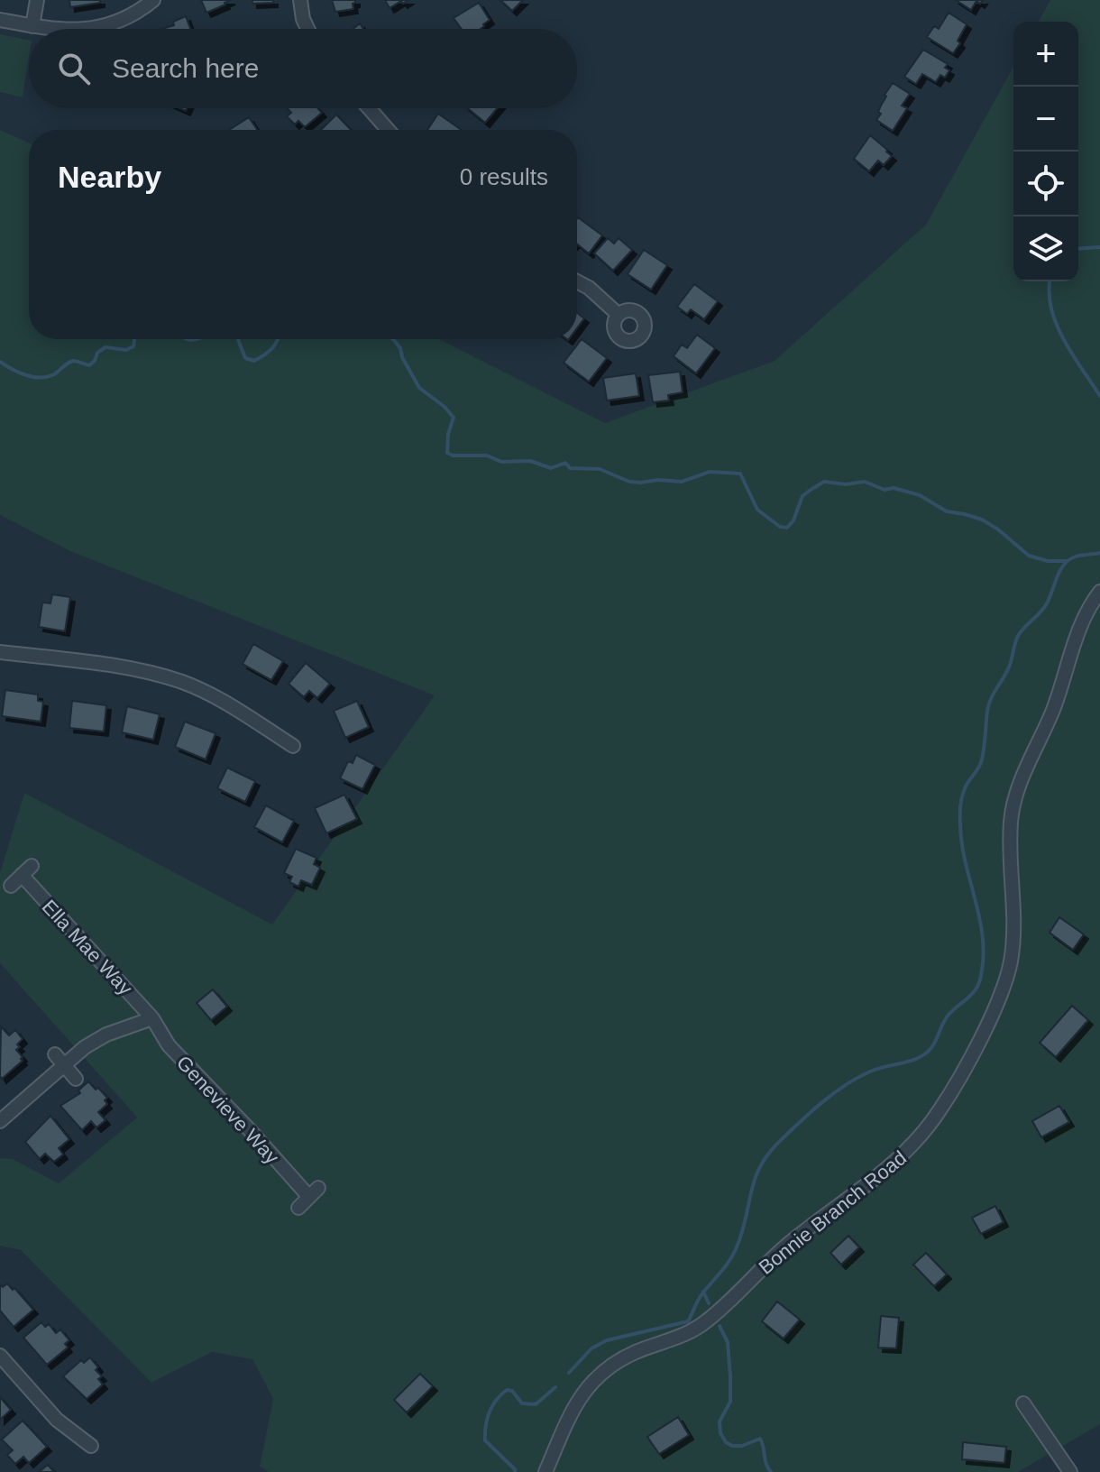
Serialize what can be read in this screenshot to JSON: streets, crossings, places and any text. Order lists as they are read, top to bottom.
{
  "streets": {
    "street": ["Ella Mae Way", "Genevieve Way", "Bonnie Branch Road"]
  },
  "crossings": [
    ["Ella Mae Way", "Genevieve Way"]
  ],
  "page": {
    "map_buttons": ["+", "−"],
    "search": "Search here",
    "heading": ["Nearby", "0 results"]
  }
}
